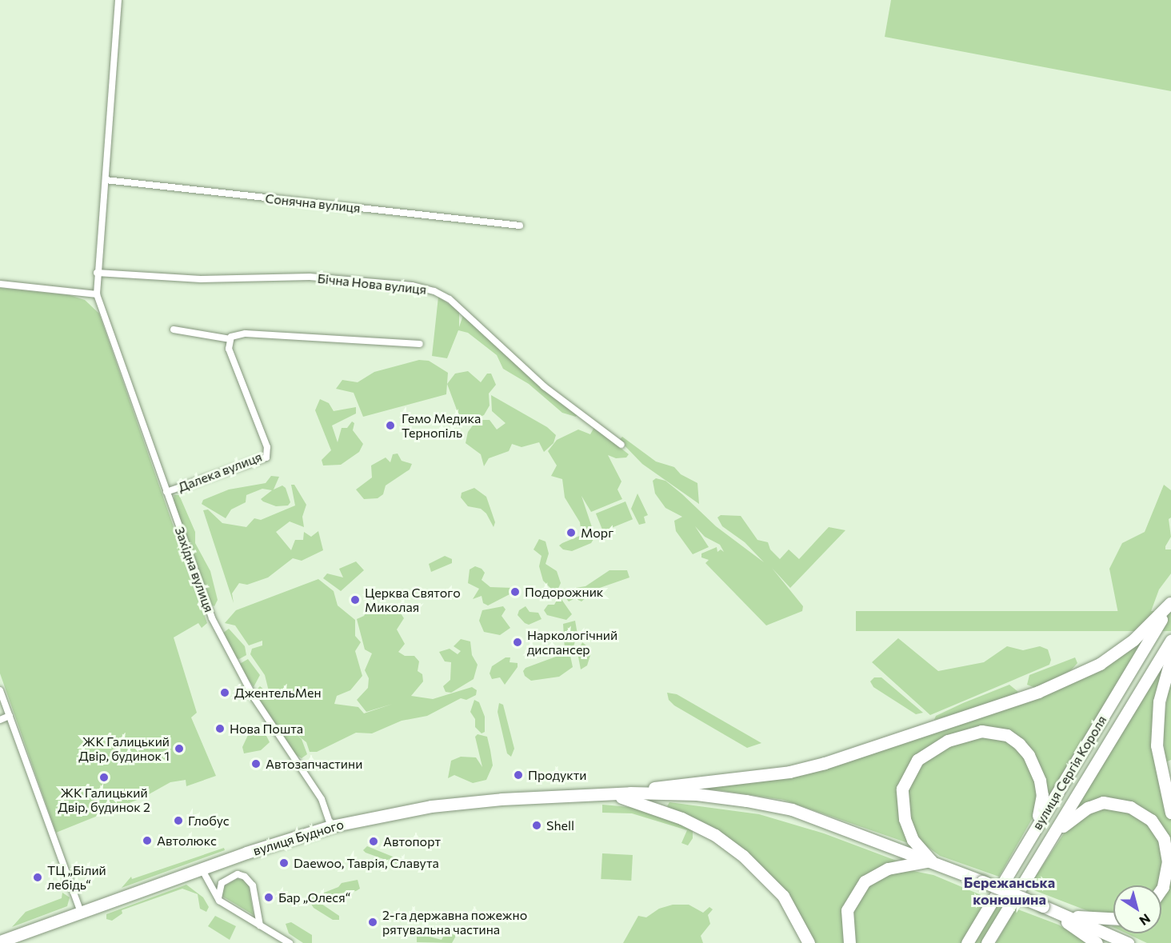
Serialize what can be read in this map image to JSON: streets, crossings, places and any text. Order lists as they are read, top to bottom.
{
  "streets": {
    "highway": ["вулиця Сергія Короля", "вулиця Будного"],
    "street": [
      "Сонячна вулиця",
      "Бічна Нова вулиця",
      "Далека вулиця",
      "Західна вулиця"
    ]
  },
  "crossings": [
    ["Сонячна вулиця", "Західна вулиця"],
    ["Бічна Нова вулиця", "Західна вулиця"],
    ["Далека вулиця", "Західна вулиця"],
    ["Західна вулиця", "вулиця Будного"]
  ],
  "districts": ["Бережанська конюшина"],
  "places": [
    "Гемо Медика Тернопіль",
    "Морг",
    "Подорожник",
    "Церква Святого Миколая",
    "Наркологічний диспансер",
    "ДжентельМен",
    "Нова Пошта",
    "ЖК Галицький Двір, будинок 1",
    "Автозапчастини",
    "Продукти",
    "ЖК Галицький Двір, будинок 2",
    "Глобус",
    "Shell",
    "Автолюкс",
    "Автопорт",
    "Daewoo, Таврія, Славута",
    "ТЦ „Білий лебідь“",
    "Бар „Олеся“",
    "2-га державна пожежно рятувальна частина"
  ],
  "north": "bottom right"
}
